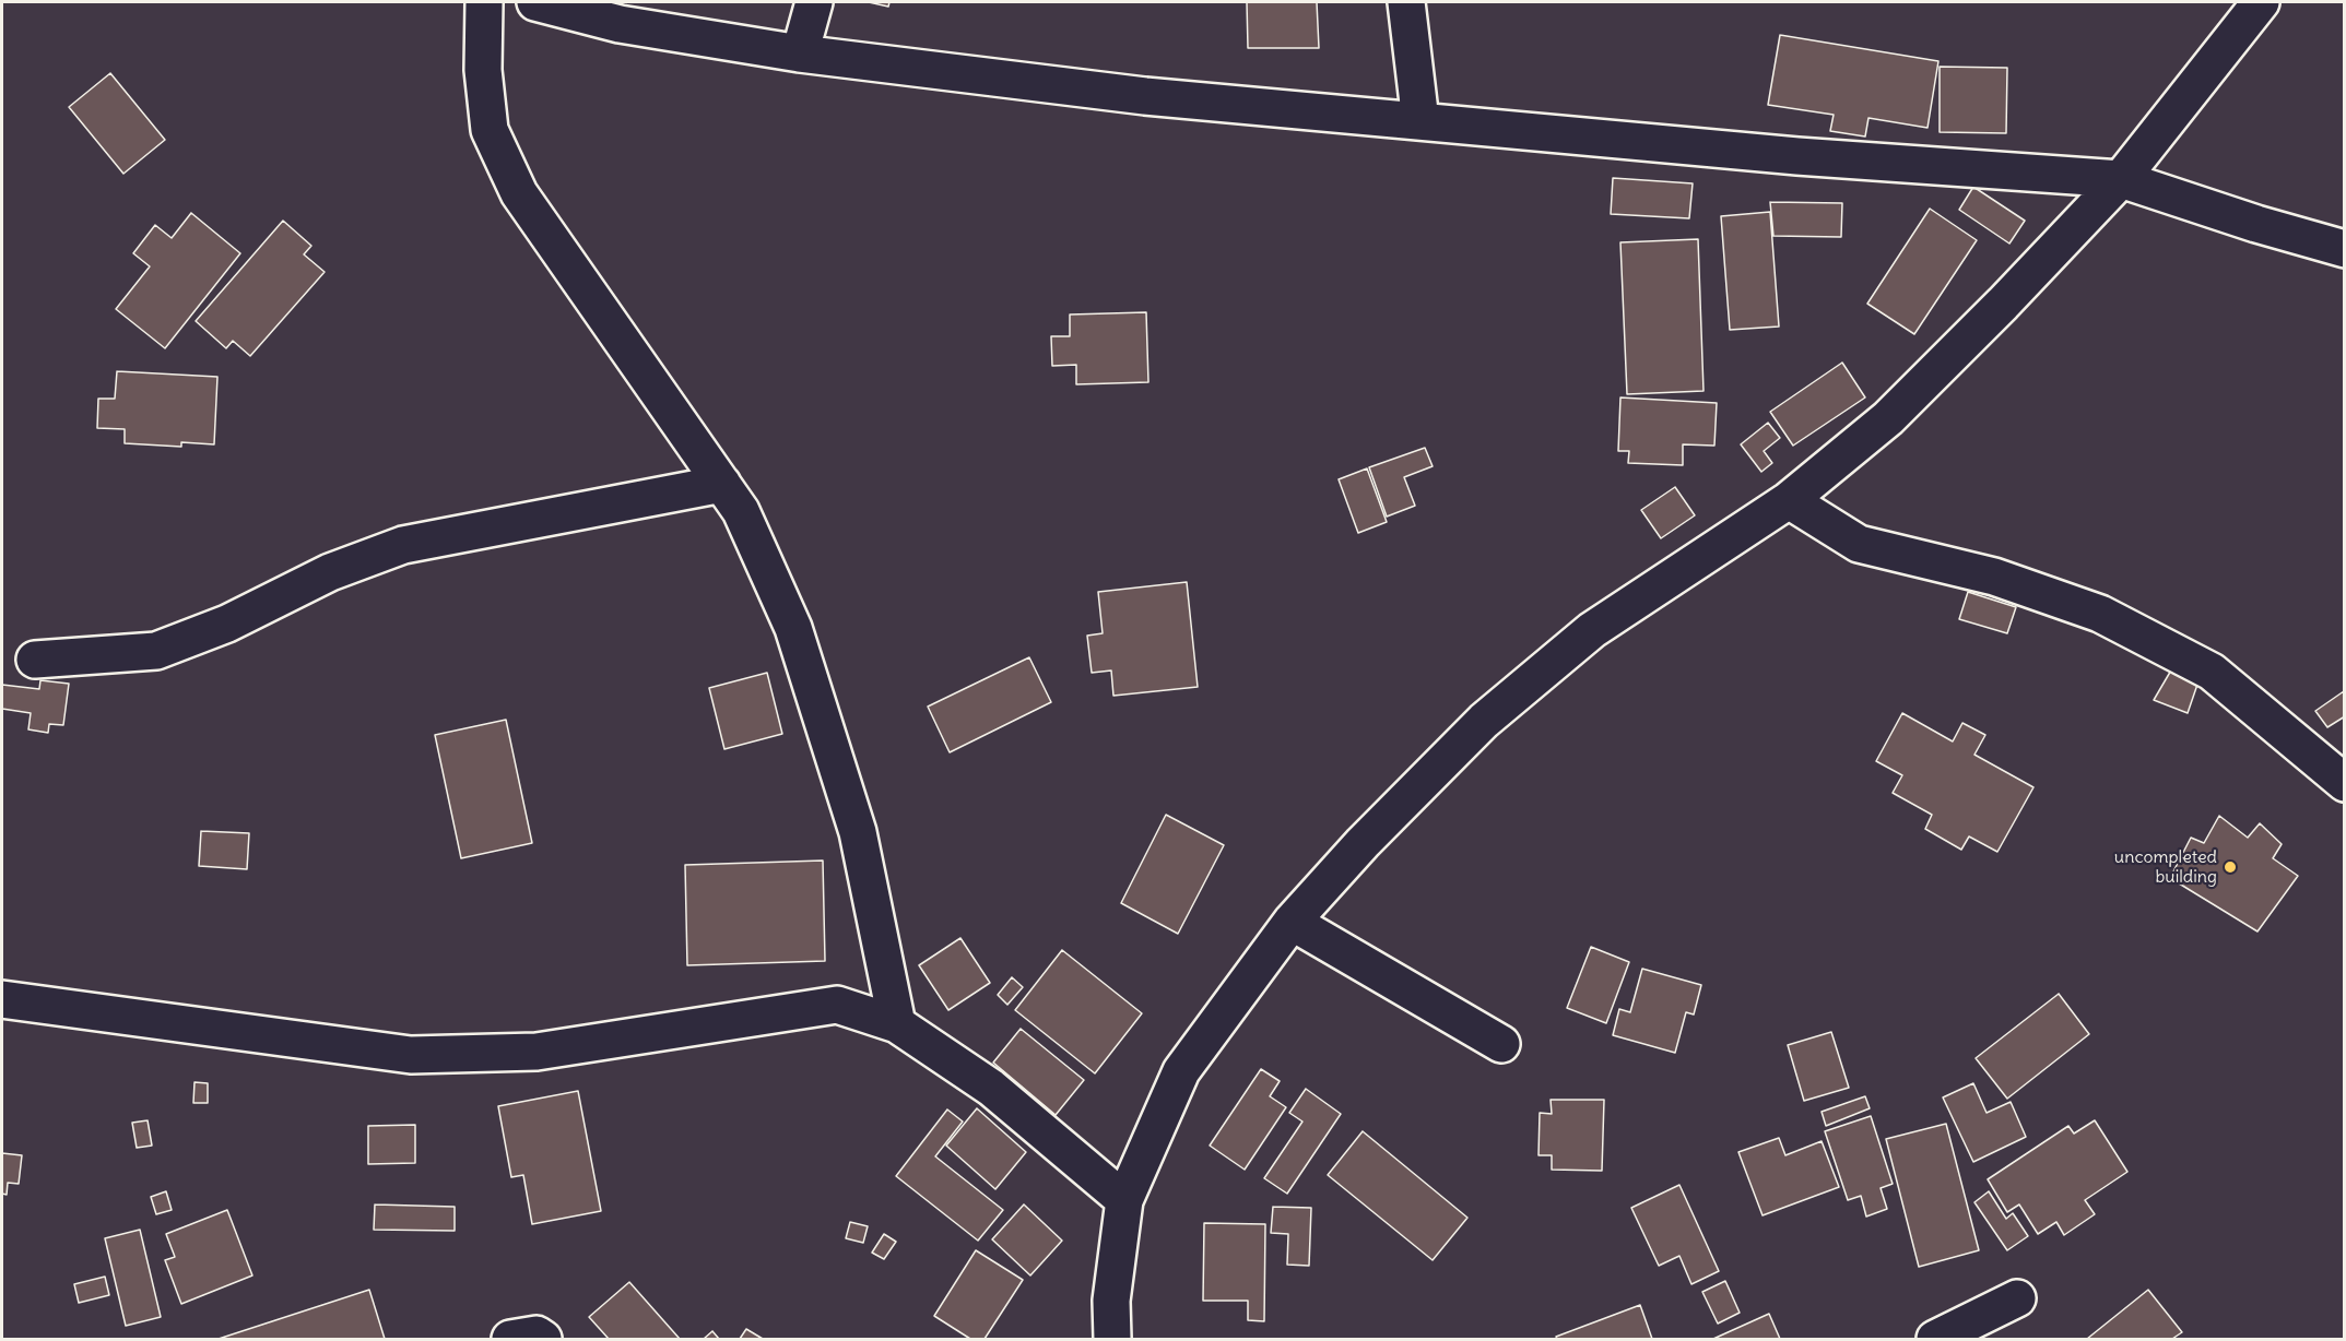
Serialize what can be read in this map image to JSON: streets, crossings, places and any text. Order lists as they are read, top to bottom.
{
  "places": ["uncompleted building"]
}
